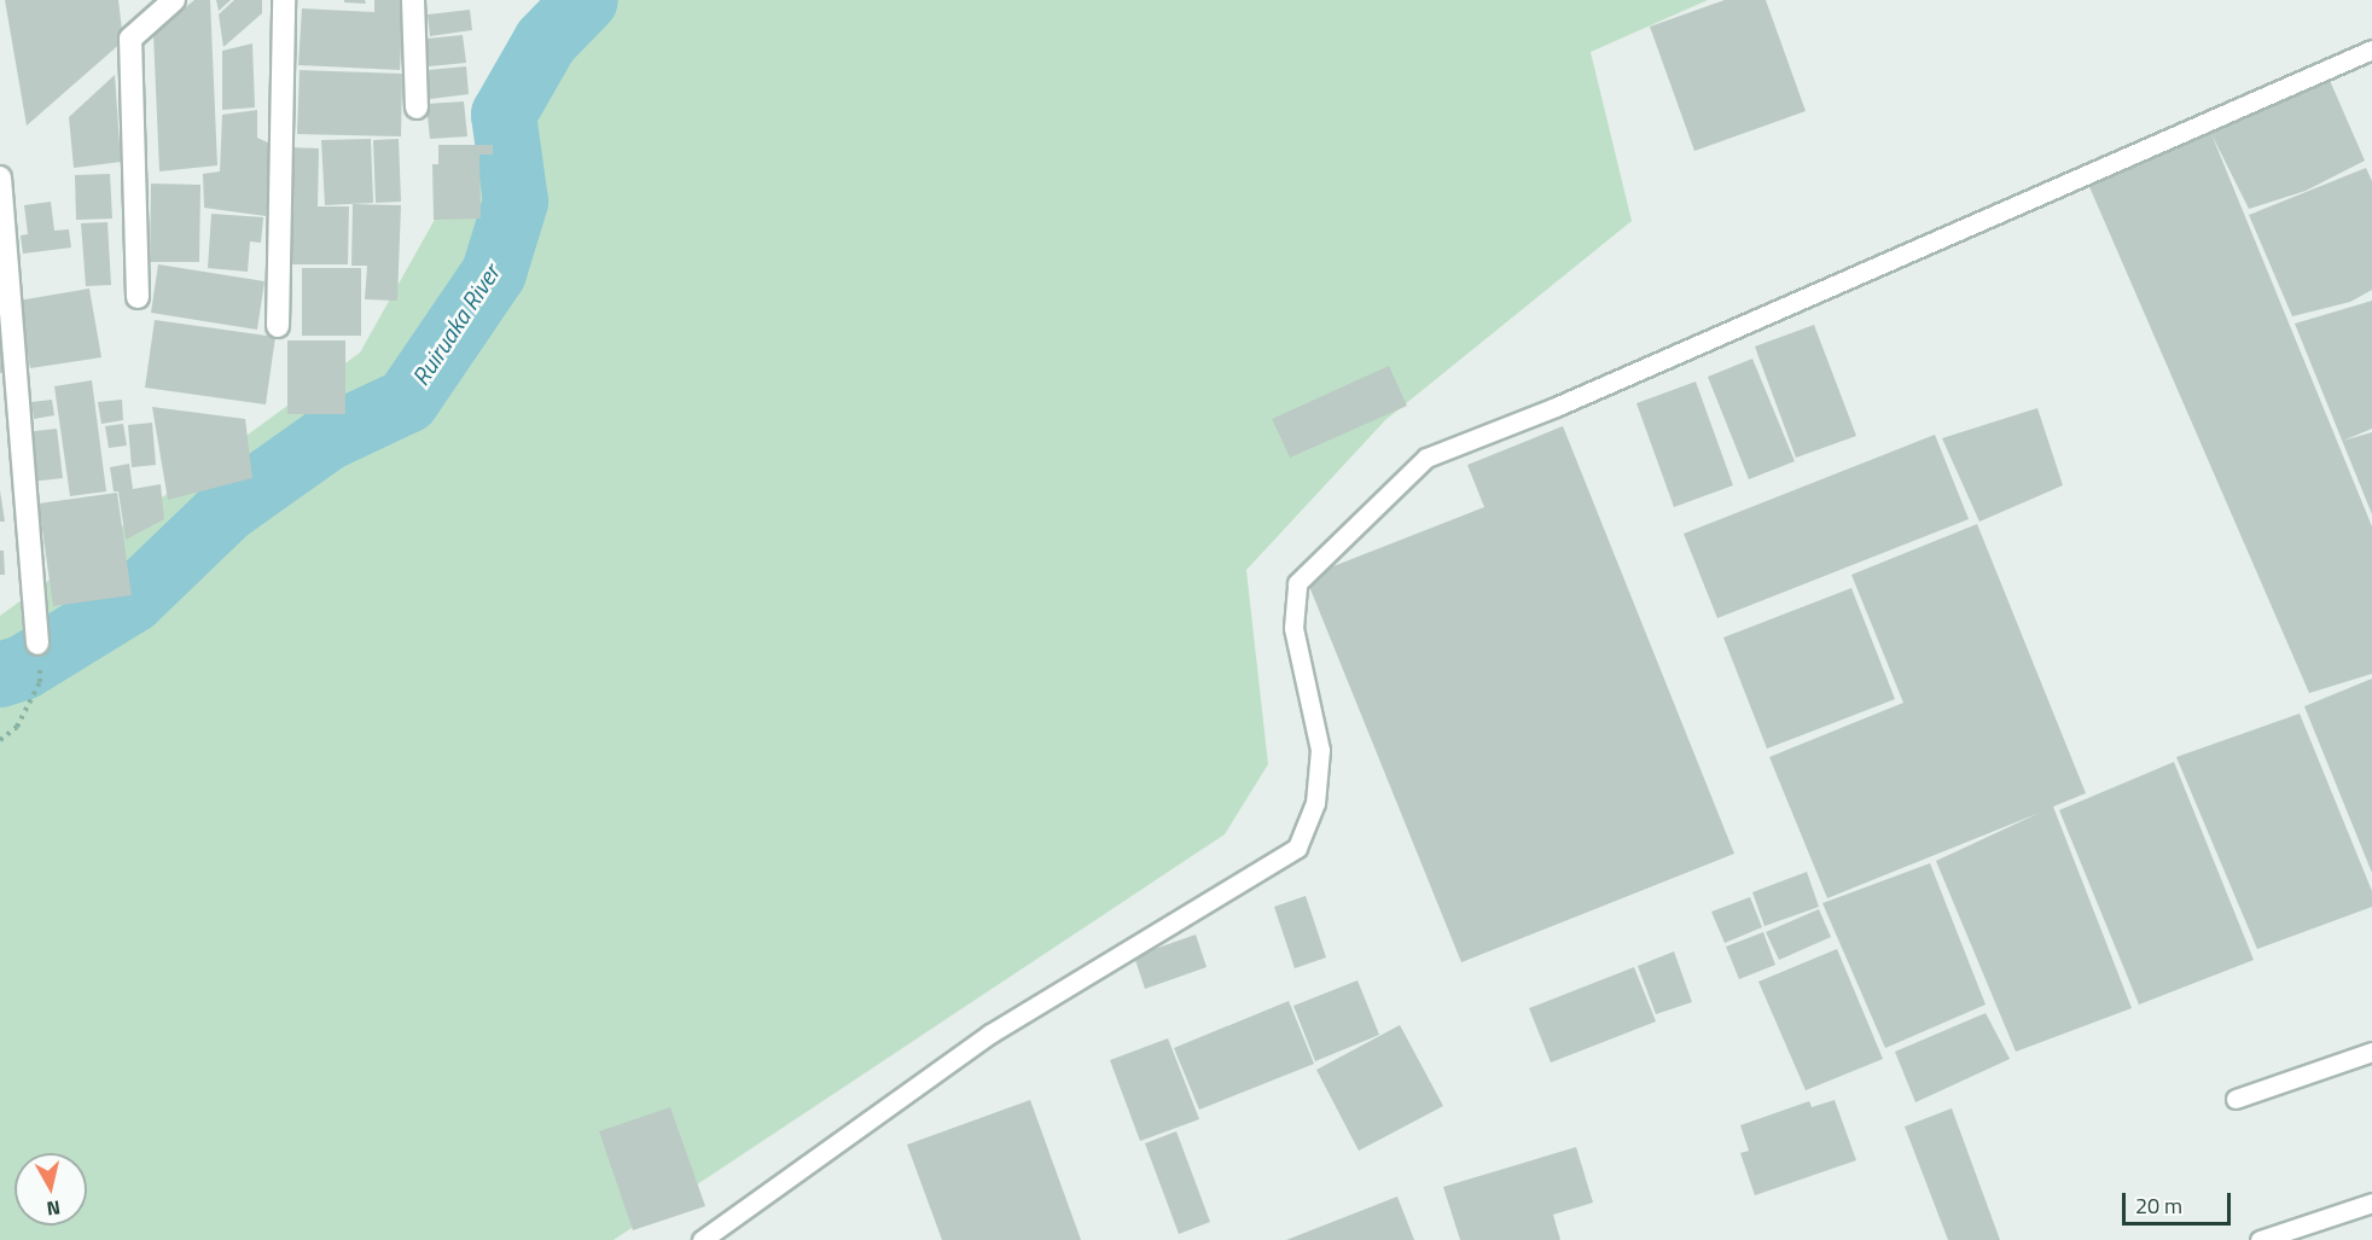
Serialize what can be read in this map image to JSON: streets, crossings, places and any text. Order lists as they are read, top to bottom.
{
  "water": ["Ruiruaka River"],
  "scale_bar": "20 m",
  "north": "bottom"
}
